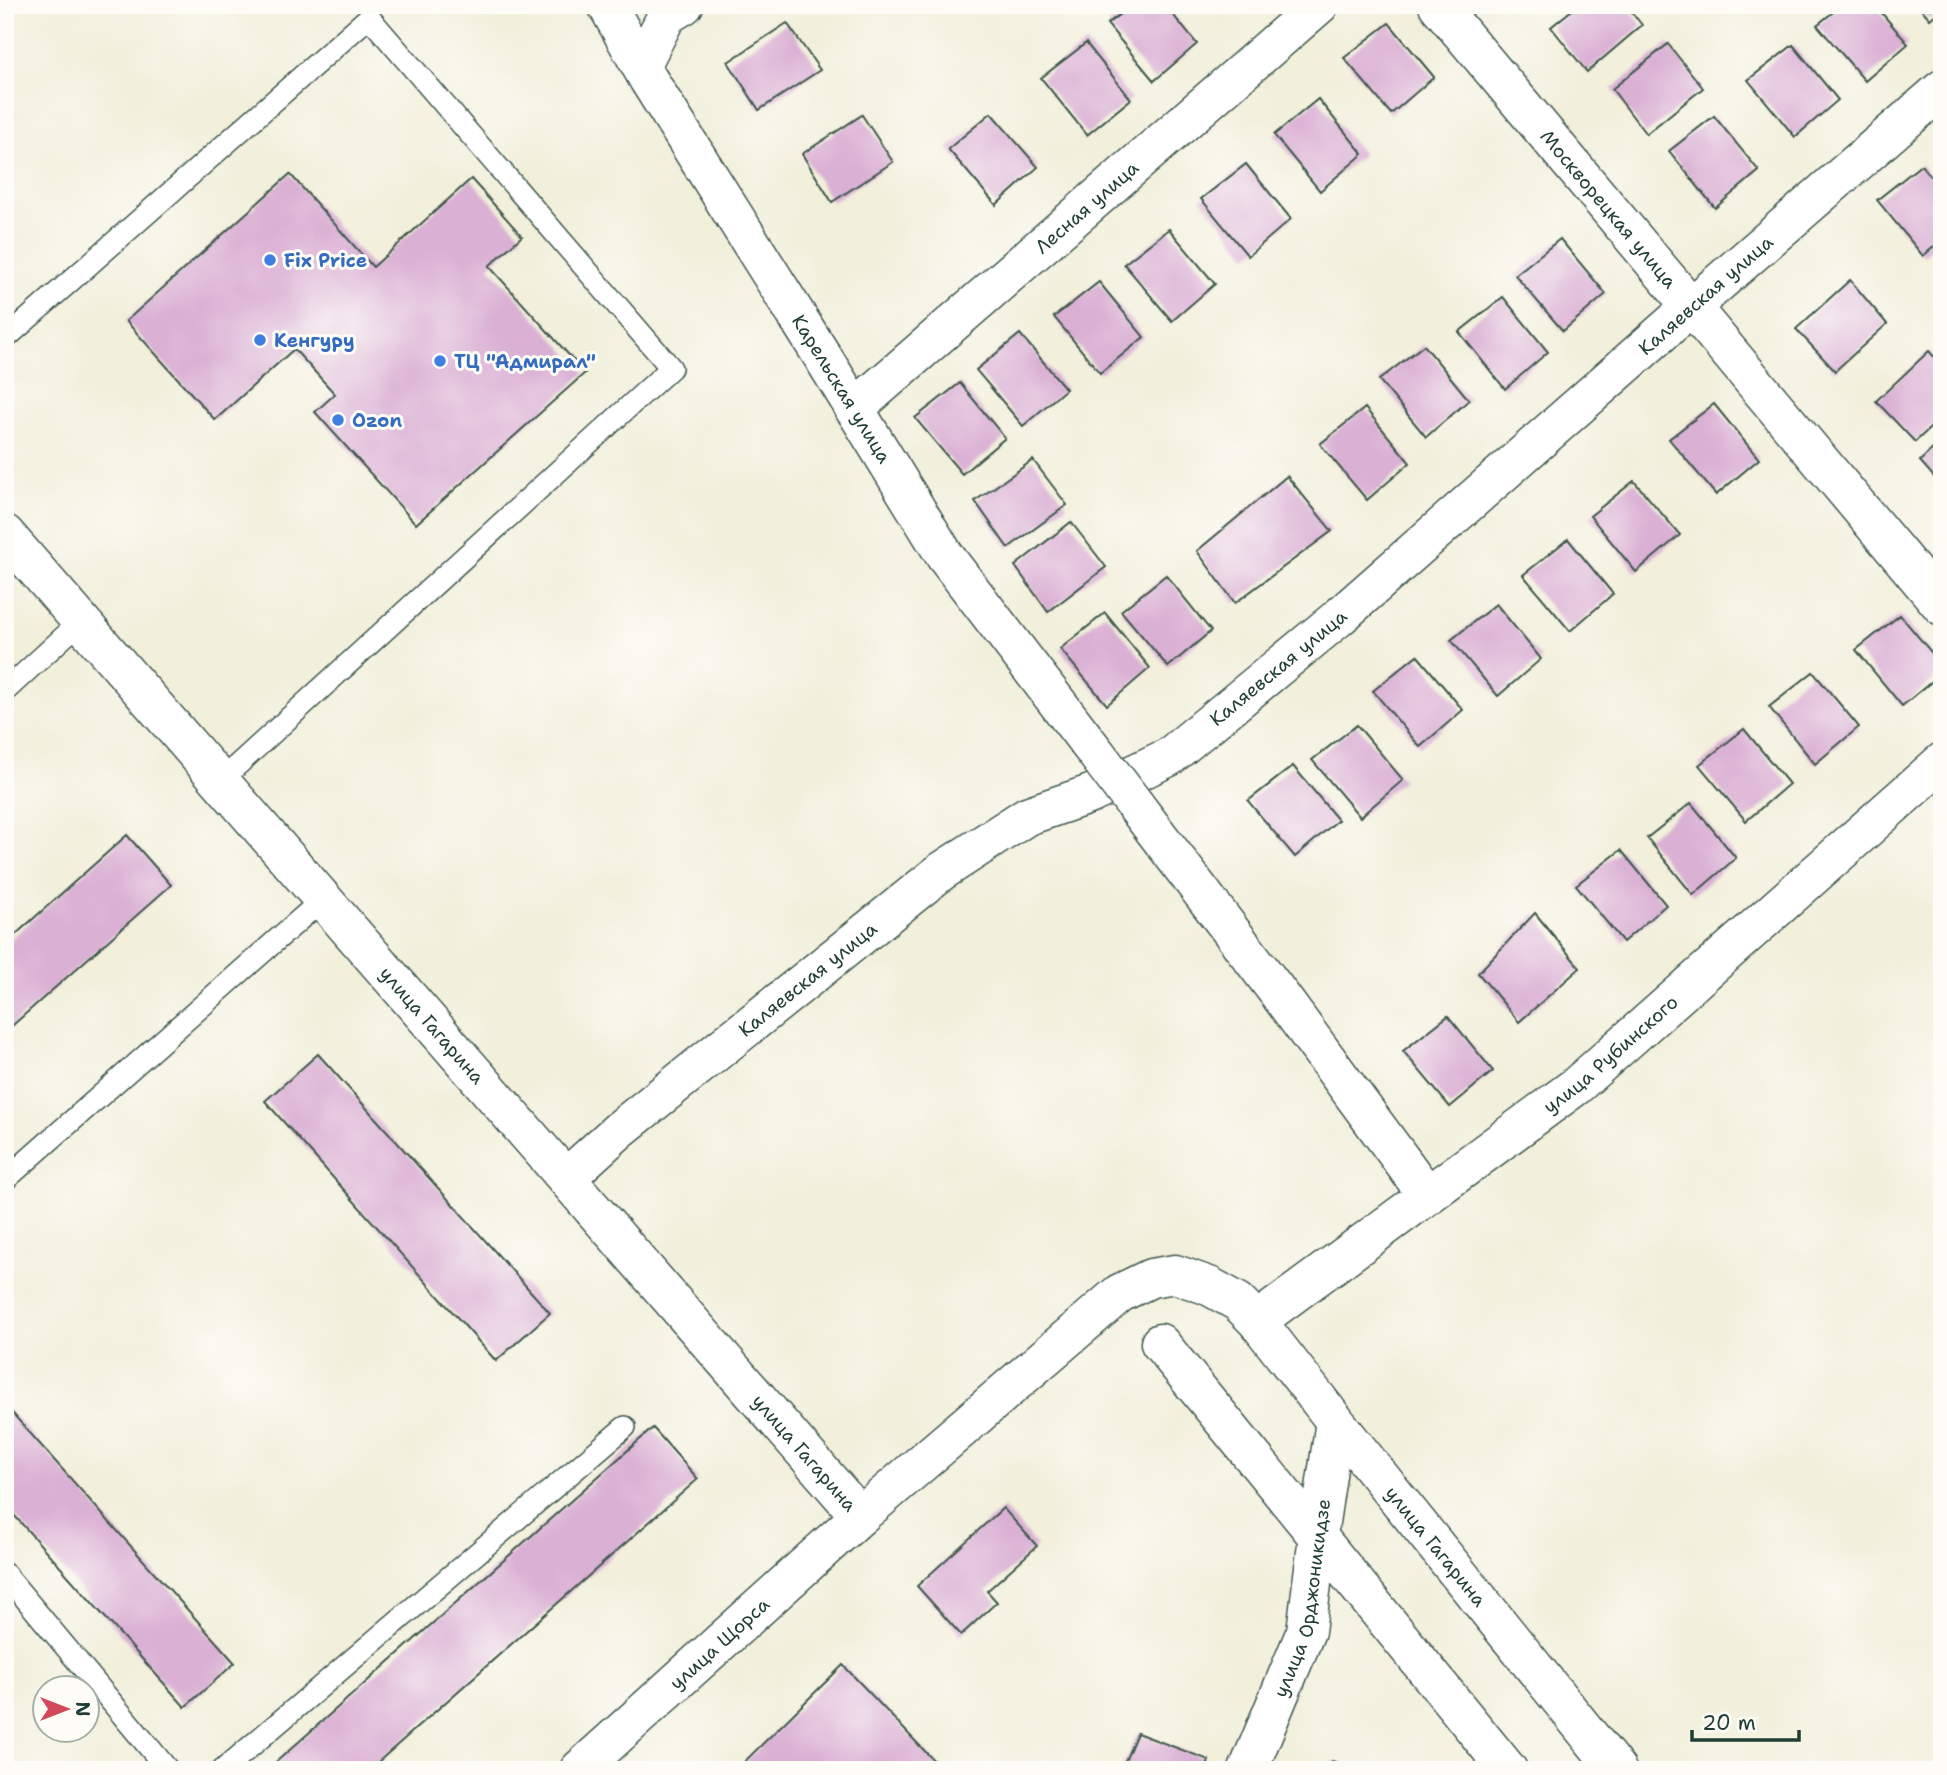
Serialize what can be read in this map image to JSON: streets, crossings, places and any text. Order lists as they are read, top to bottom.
{
  "streets": {
    "street": [
      "Лесная улица",
      "Москворецкая улица",
      "Каляевская улица",
      "Карельская улица",
      "улица Гагарина",
      "улица Рубинского",
      "улица Орджоникидзе",
      "улица Щорса"
    ]
  },
  "crossings": [
    ["Лесная улица", "Карельская улица"],
    ["Москворецкая улица", "Каляевская улица"],
    ["Каляевская улица", "улица Гагарина"],
    ["Карельская улица", "улица Рубинского"],
    ["улица Гагарина", "улица Рубинского"],
    ["улица Гагарина", "улица Орджоникидзе"],
    ["улица Гагарина", "улица Щорса"],
    ["улица Рубинского", "улица Щорса"]
  ],
  "places": [
    "Fix Price",
    "Кенгуру",
    "ТЦ \"Адмирал\"",
    "Ozon"
  ],
  "scale_bar": "20 m",
  "north": "right"
}
